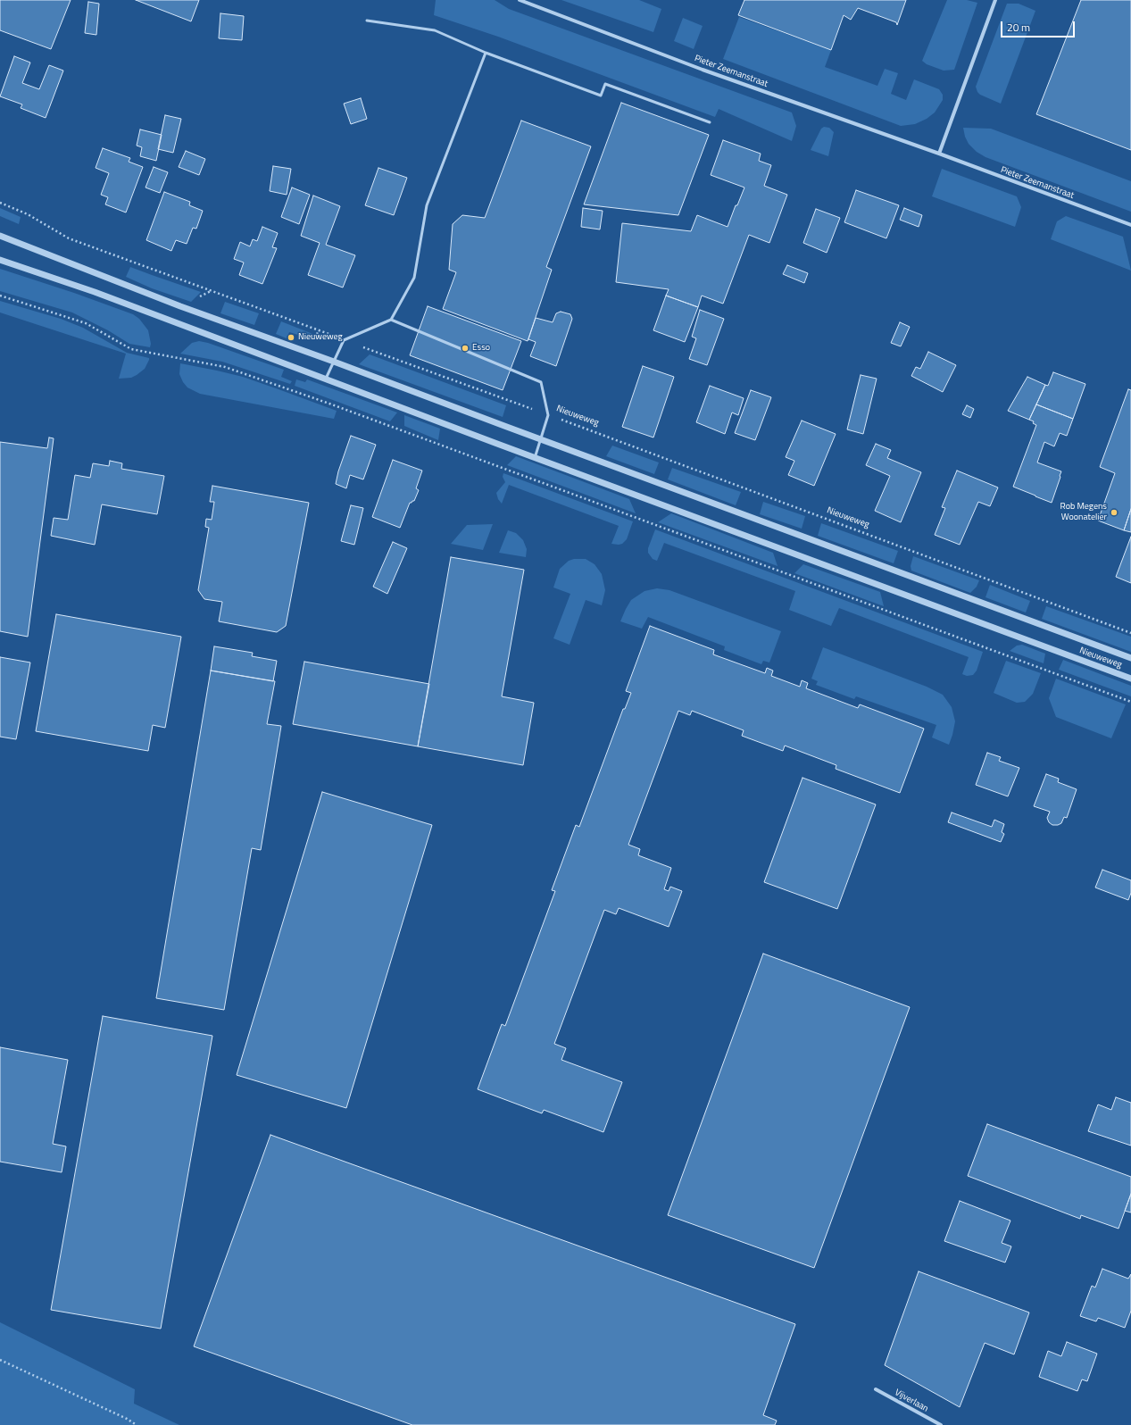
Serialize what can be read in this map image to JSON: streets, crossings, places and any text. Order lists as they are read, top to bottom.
{
  "streets": {
    "street": ["Pieter Zeemanstraat", "Nieuweweg", "Vijverlaan"]
  },
  "places": ["Nieuweweg", "Esso", "Rob Megens Woonatelier"],
  "scale_bar": "20 m"
}
